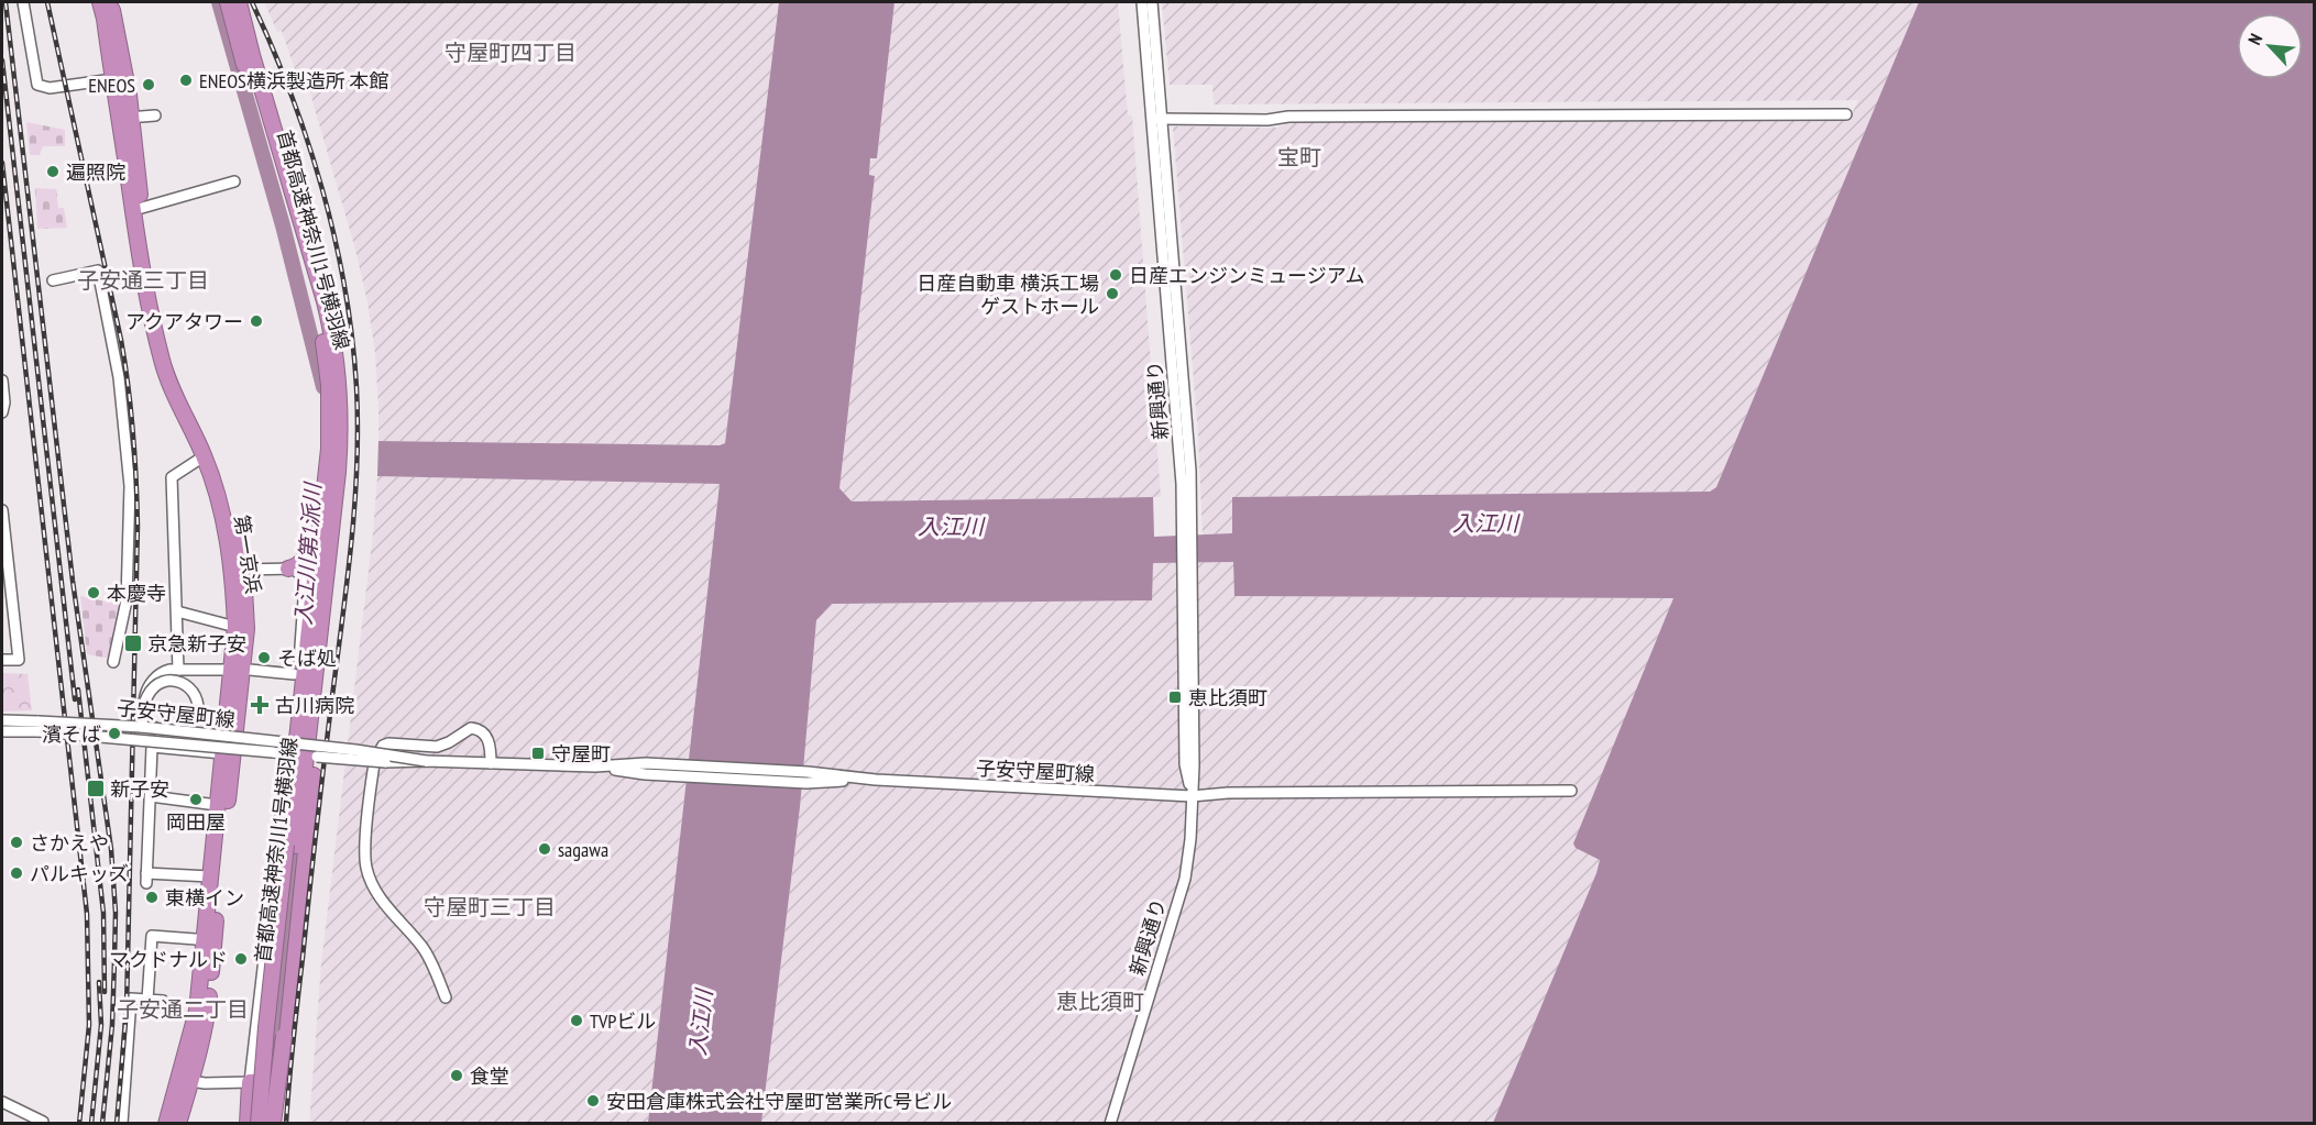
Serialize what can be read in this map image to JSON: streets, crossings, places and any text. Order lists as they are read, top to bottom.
{
  "streets": {
    "highway": ["首都高速神奈川1号横羽線", "第一京浜"],
    "street": ["新興通り", "子安守屋町線"]
  },
  "crossings": [
    ["新興通り", "子安守屋町線"]
  ],
  "districts": [
    "守屋町四丁目",
    "宝町",
    "子安通三丁目",
    "守屋町三丁目",
    "恵比須町",
    "子安通二丁目"
  ],
  "water": ["入江川", "入江川第1派川"],
  "places": {
    "other": [
      "ENEOS横浜製造所 本館",
      "ENEOS",
      "遍照院",
      "日産エンジンミュージアム",
      "日産自動車 横浜工場 ゲストホール",
      "アクアタワー",
      "本慶寺",
      "そば処",
      "濱そば",
      "岡田屋",
      "さかえや",
      "sagawa",
      "パルキッズ",
      "東横イン",
      "マクドナルド",
      "TVPビル",
      "食堂",
      "安田倉庫株式会社守屋町営業所C号ビル"
    ],
    "transit": [
      "京急新子安",
      "恵比須町",
      "守屋町",
      "新子安"
    ],
    "health": ["古川病院"]
  },
  "north": "top left"
}
